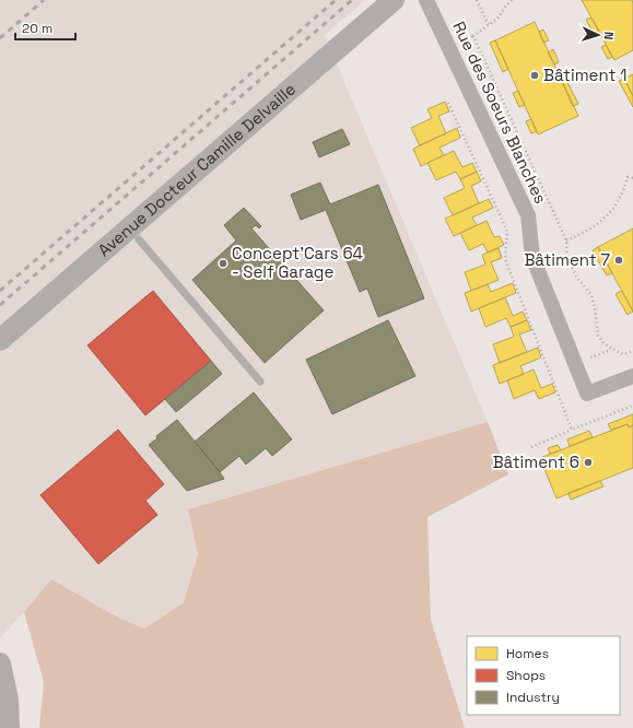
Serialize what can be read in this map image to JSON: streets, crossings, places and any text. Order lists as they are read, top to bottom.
{
  "streets": {
    "street": ["Rue des Soeurs Blanches", "Avenue Docteur Camille Delvaille"]
  },
  "places": [
    "Bâtiment 1",
    "Bâtiment 7",
    "Concept'Cars 64 - Self Garage",
    "Bâtiment 6"
  ],
  "legend": ["Homes", "Shops", "Industry"],
  "scale_bar": "20 m",
  "north": "right"
}
